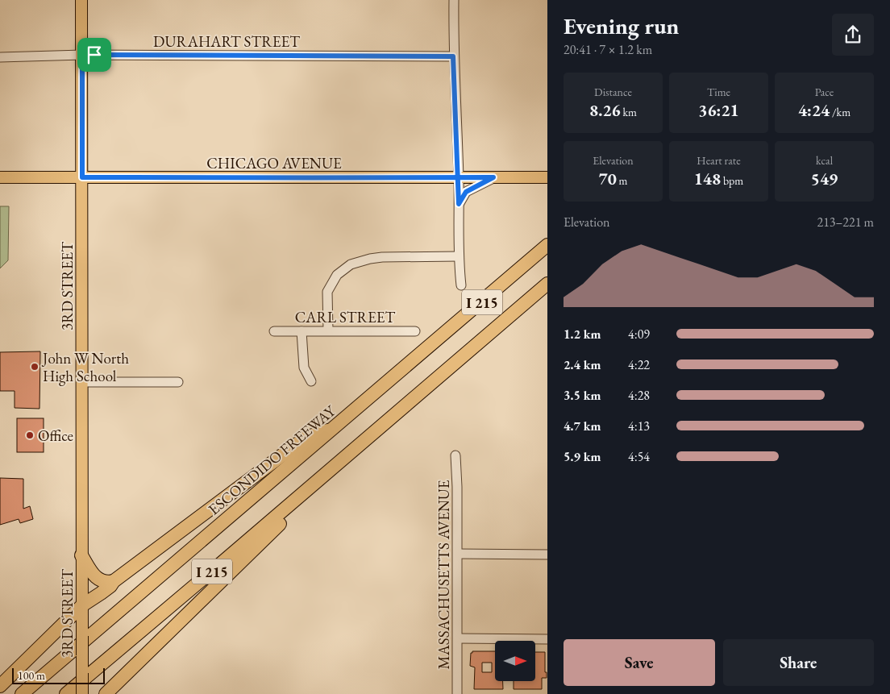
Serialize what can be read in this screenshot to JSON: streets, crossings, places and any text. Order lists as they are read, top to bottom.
{
  "streets": {
    "highway": ["I 215", "ESCONDIDO FREEWAY"],
    "main road": ["CHICAGO AVENUE", "3RD STREET"],
    "street": ["DURAHART STREET", "CARL STREET", "MASSACHUSETTS AVENUE"]
  },
  "crossings": [
    ["DURAHART STREET", "3RD STREET"],
    ["CHICAGO AVENUE", "3RD STREET"]
  ],
  "places": ["John W North High School", "Office"],
  "scale_bar": "100 m",
  "north": "right",
  "page": {
    "heading": ["Evening run", "20:41 · 7 × 1.2 km"],
    "stats": [
      ["Distance", "8.26 km"],
      ["Time", "36:21"],
      ["Pace", "4:24 /km"],
      ["Elevation", "70 m"],
      ["Heart rate", "148 bpm"],
      ["kcal", "549"]
    ],
    "chart": ["Elevation", "213–221 m"],
    "list": [
      {
        "name": "1.2 km",
        "note": "4:09"
      },
      {
        "name": "2.4 km",
        "note": "4:22"
      },
      {
        "name": "3.5 km",
        "note": "4:28"
      },
      {
        "name": "4.7 km",
        "note": "4:13"
      },
      {
        "name": "5.9 km",
        "note": "4:54"
      }
    ],
    "buttons": ["Save", "Share"],
    "scale": "100 m"
  }
}
